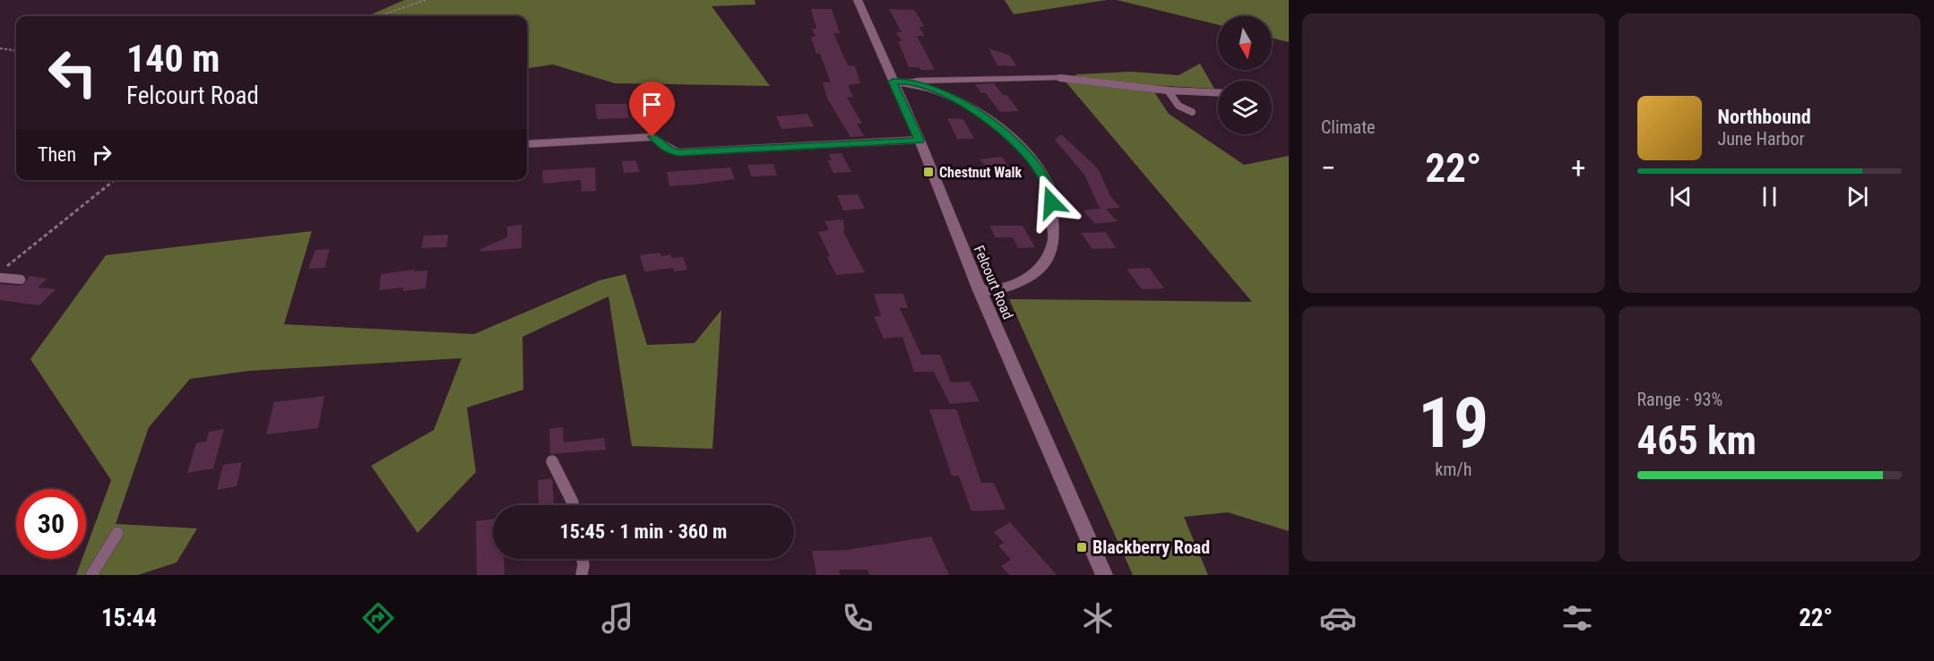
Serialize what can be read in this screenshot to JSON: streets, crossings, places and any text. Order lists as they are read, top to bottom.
{
  "streets": {
    "street": ["Felcourt Road"]
  },
  "places": {
    "transit": ["Chestnut Walk", "Blackberry Road"]
  },
  "north": "bottom",
  "page": {
    "tile": [
      "Climate",
      ["19", "km/h"],
      ["Range · 93%", "465 km"]
    ],
    "turn": ["140 m", "Felcourt Road"],
    "song": ["Northbound", "June Harbor"],
    "then": "Then",
    "heat": ["−", "22°", "+"],
    "limit": "30",
    "trip": "15:45 · 1 min · 360 m",
    "tabs": ["15:44", "22°"]
  }
}
